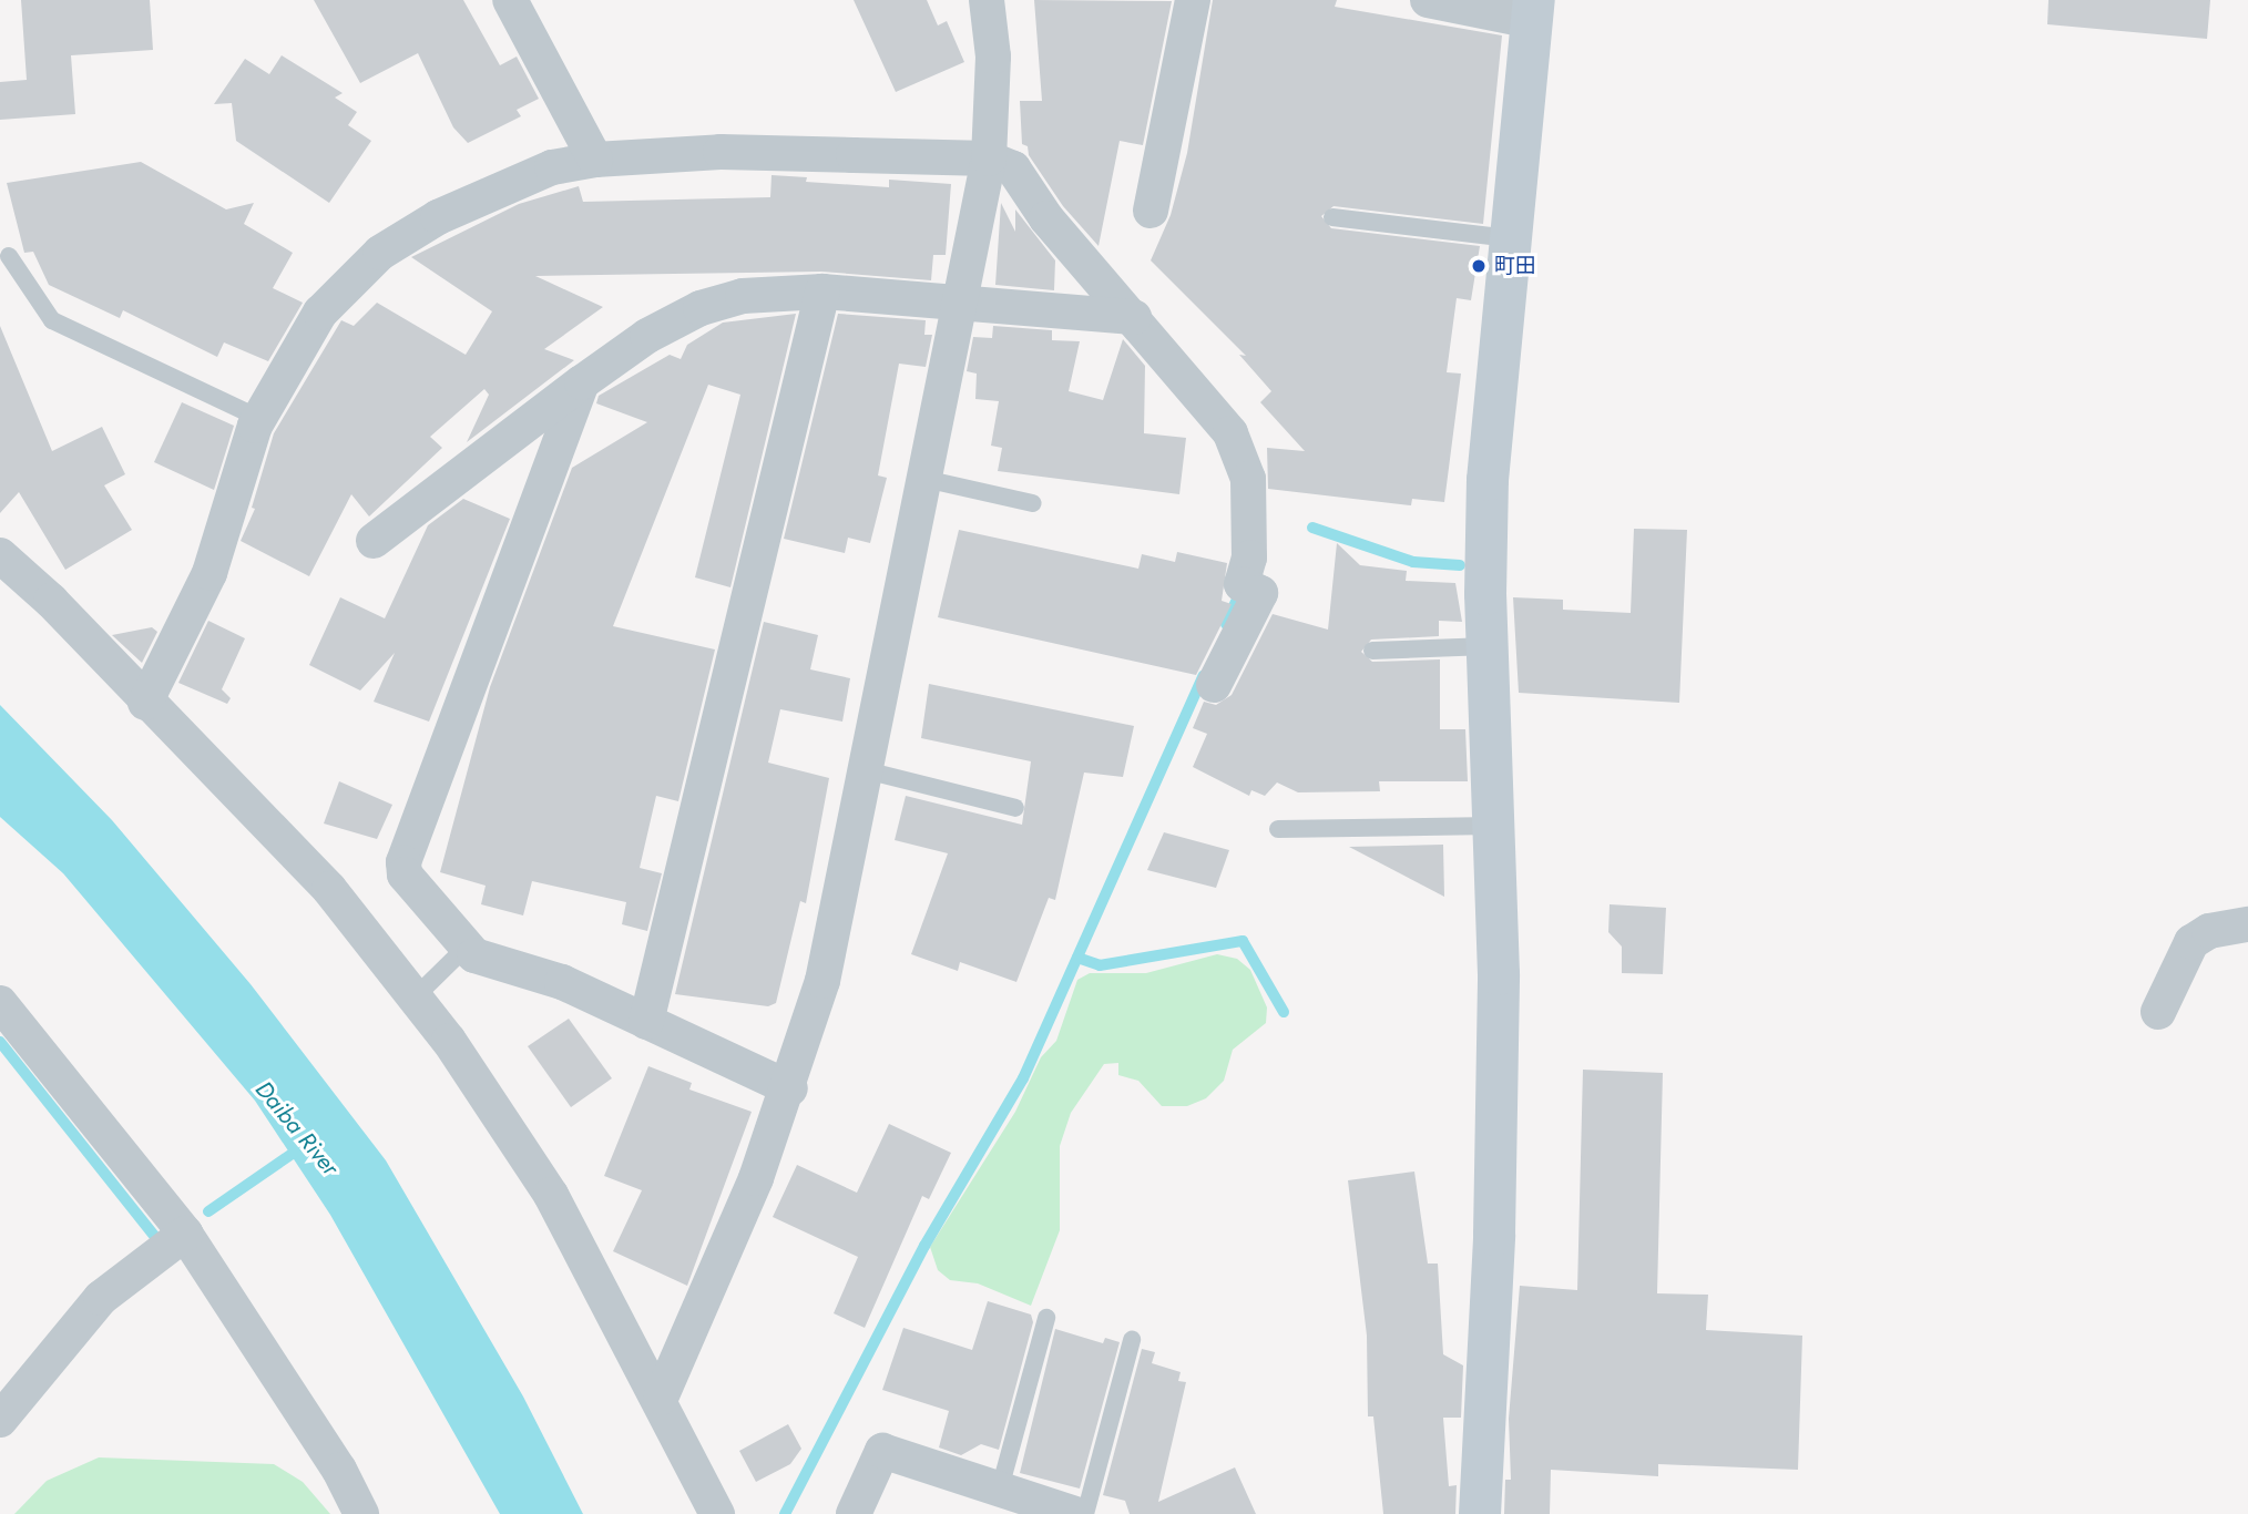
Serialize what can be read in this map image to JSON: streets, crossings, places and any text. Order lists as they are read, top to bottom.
{
  "water": ["Daiba River"],
  "places": ["町田"]
}
